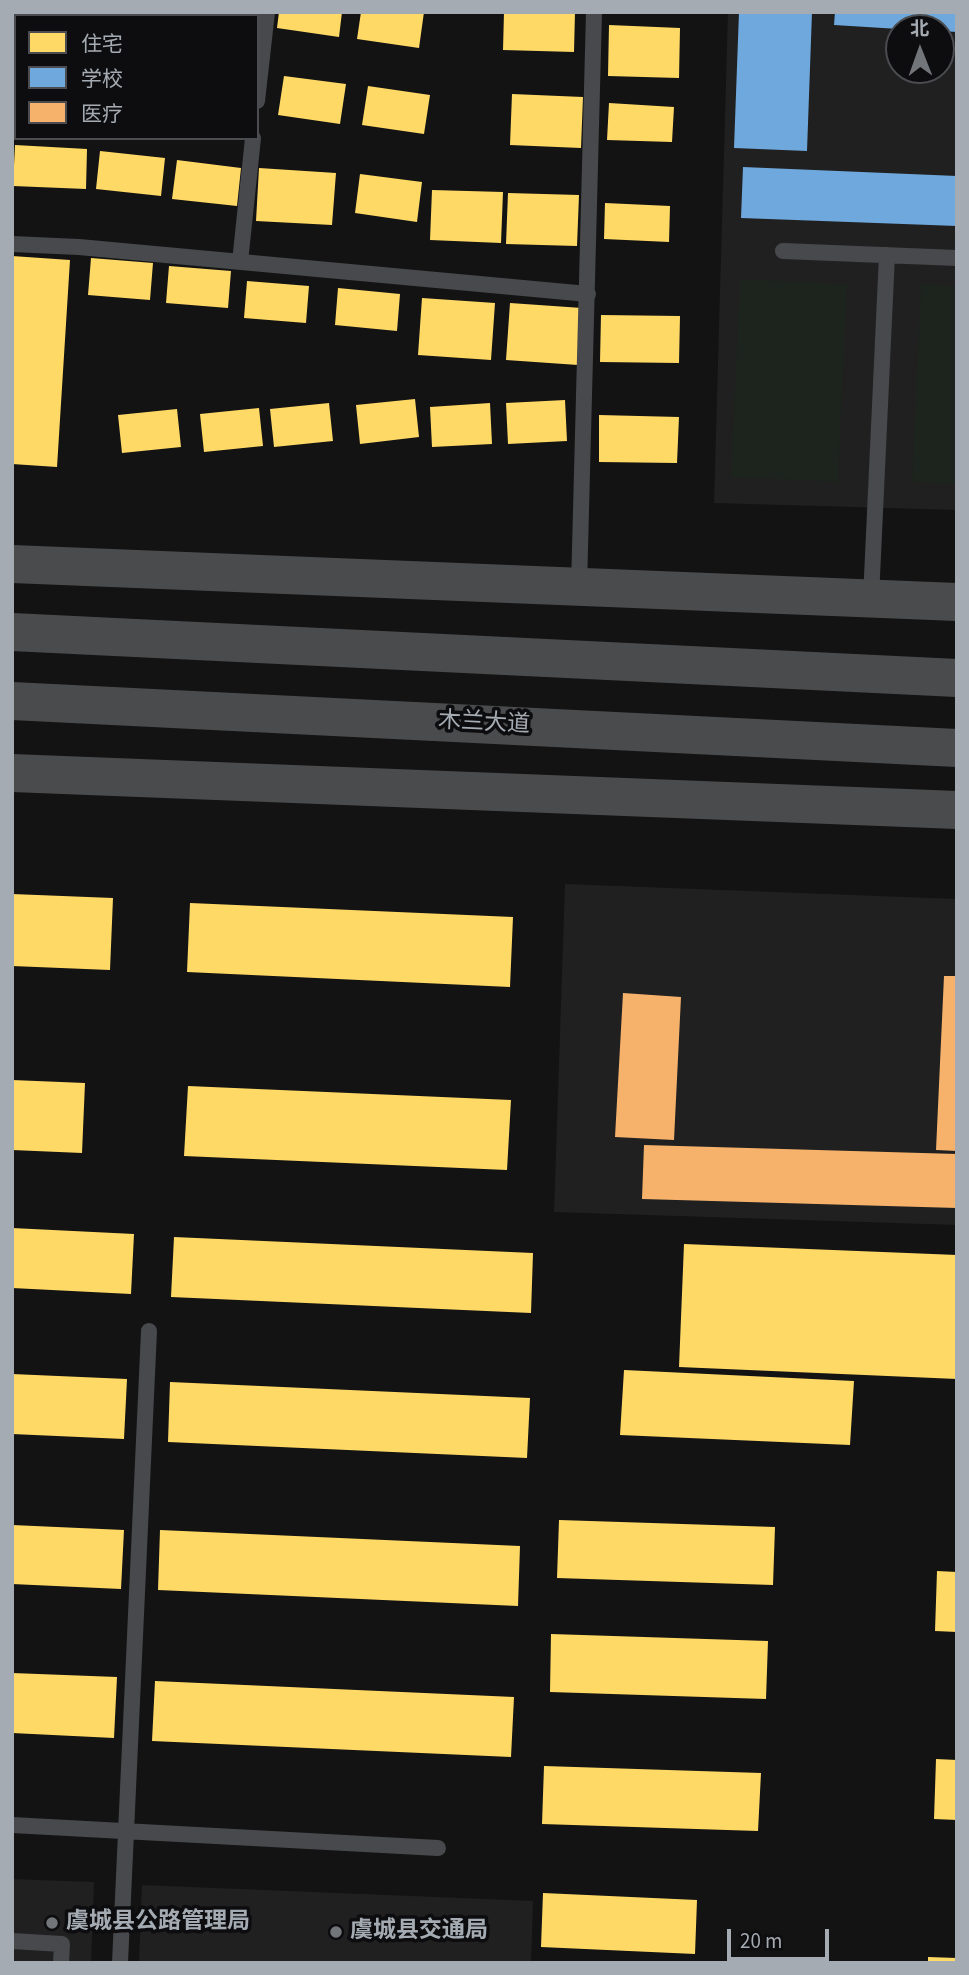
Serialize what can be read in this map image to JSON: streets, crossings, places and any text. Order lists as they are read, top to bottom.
{
  "streets": {
    "main road": ["木兰大道"]
  },
  "places": ["虞城县公路管理局", "虞城县交通局"],
  "legend": ["住宅", "学校", "医疗"],
  "scale_bar": "20 m",
  "north": "top"
}
